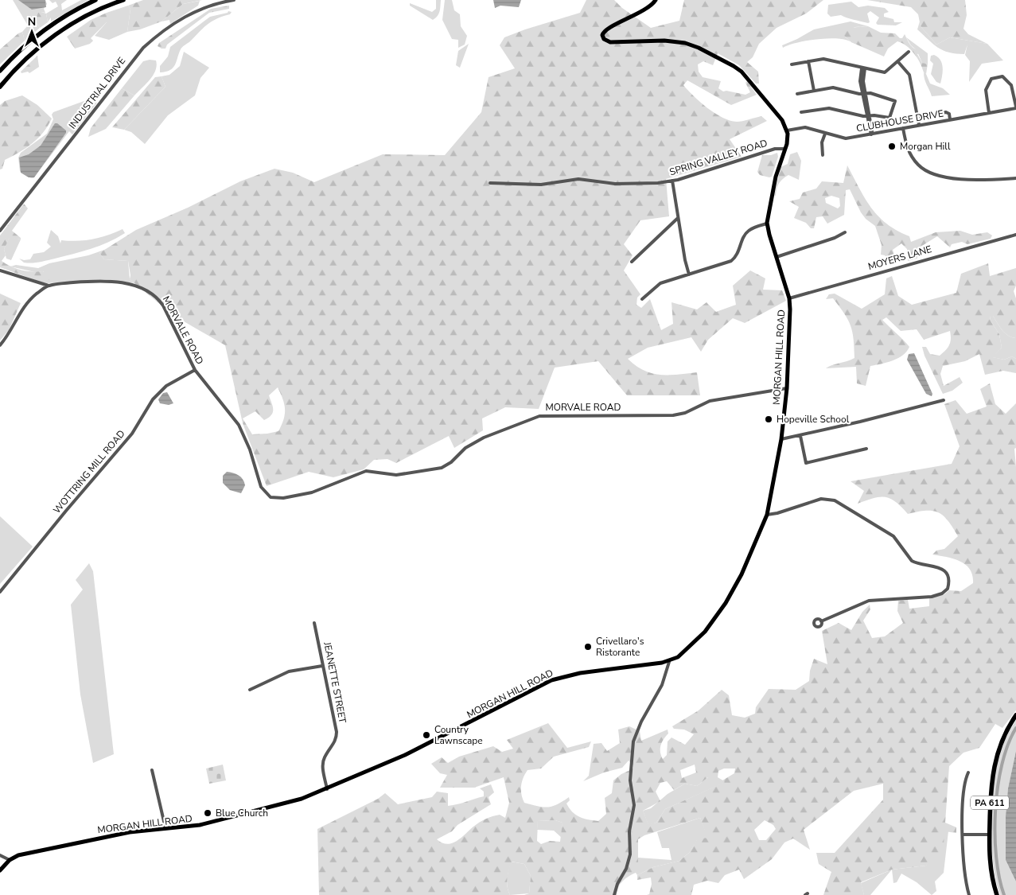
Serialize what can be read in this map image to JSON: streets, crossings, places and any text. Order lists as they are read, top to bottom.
{
  "streets": {
    "highway": ["PA 611"],
    "main road": ["MORGAN HILL ROAD"],
    "street": [
      "INDUSTRIAL DRIVE",
      "CLUBHOUSE DRIVE",
      "SPRING VALLEY ROAD",
      "MOYERS LANE",
      "MORVALE ROAD",
      "WOTTRING MILL ROAD",
      "JEANETTE STREET"
    ]
  },
  "crossings": [
    ["CLUBHOUSE DRIVE", "MORGAN HILL ROAD"],
    ["SPRING VALLEY ROAD", "MORGAN HILL ROAD"],
    ["MOYERS LANE", "MORGAN HILL ROAD"],
    ["MORVALE ROAD", "MORGAN HILL ROAD"],
    ["MORVALE ROAD", "WOTTRING MILL ROAD"],
    ["MORGAN HILL ROAD", "JEANETTE STREET"]
  ],
  "places": [
    "Morgan Hill",
    "Hopeville School",
    "Crivellaro's Ristorante",
    "Country Lawnscape",
    "Blue Church"
  ],
  "north": "top"
}
